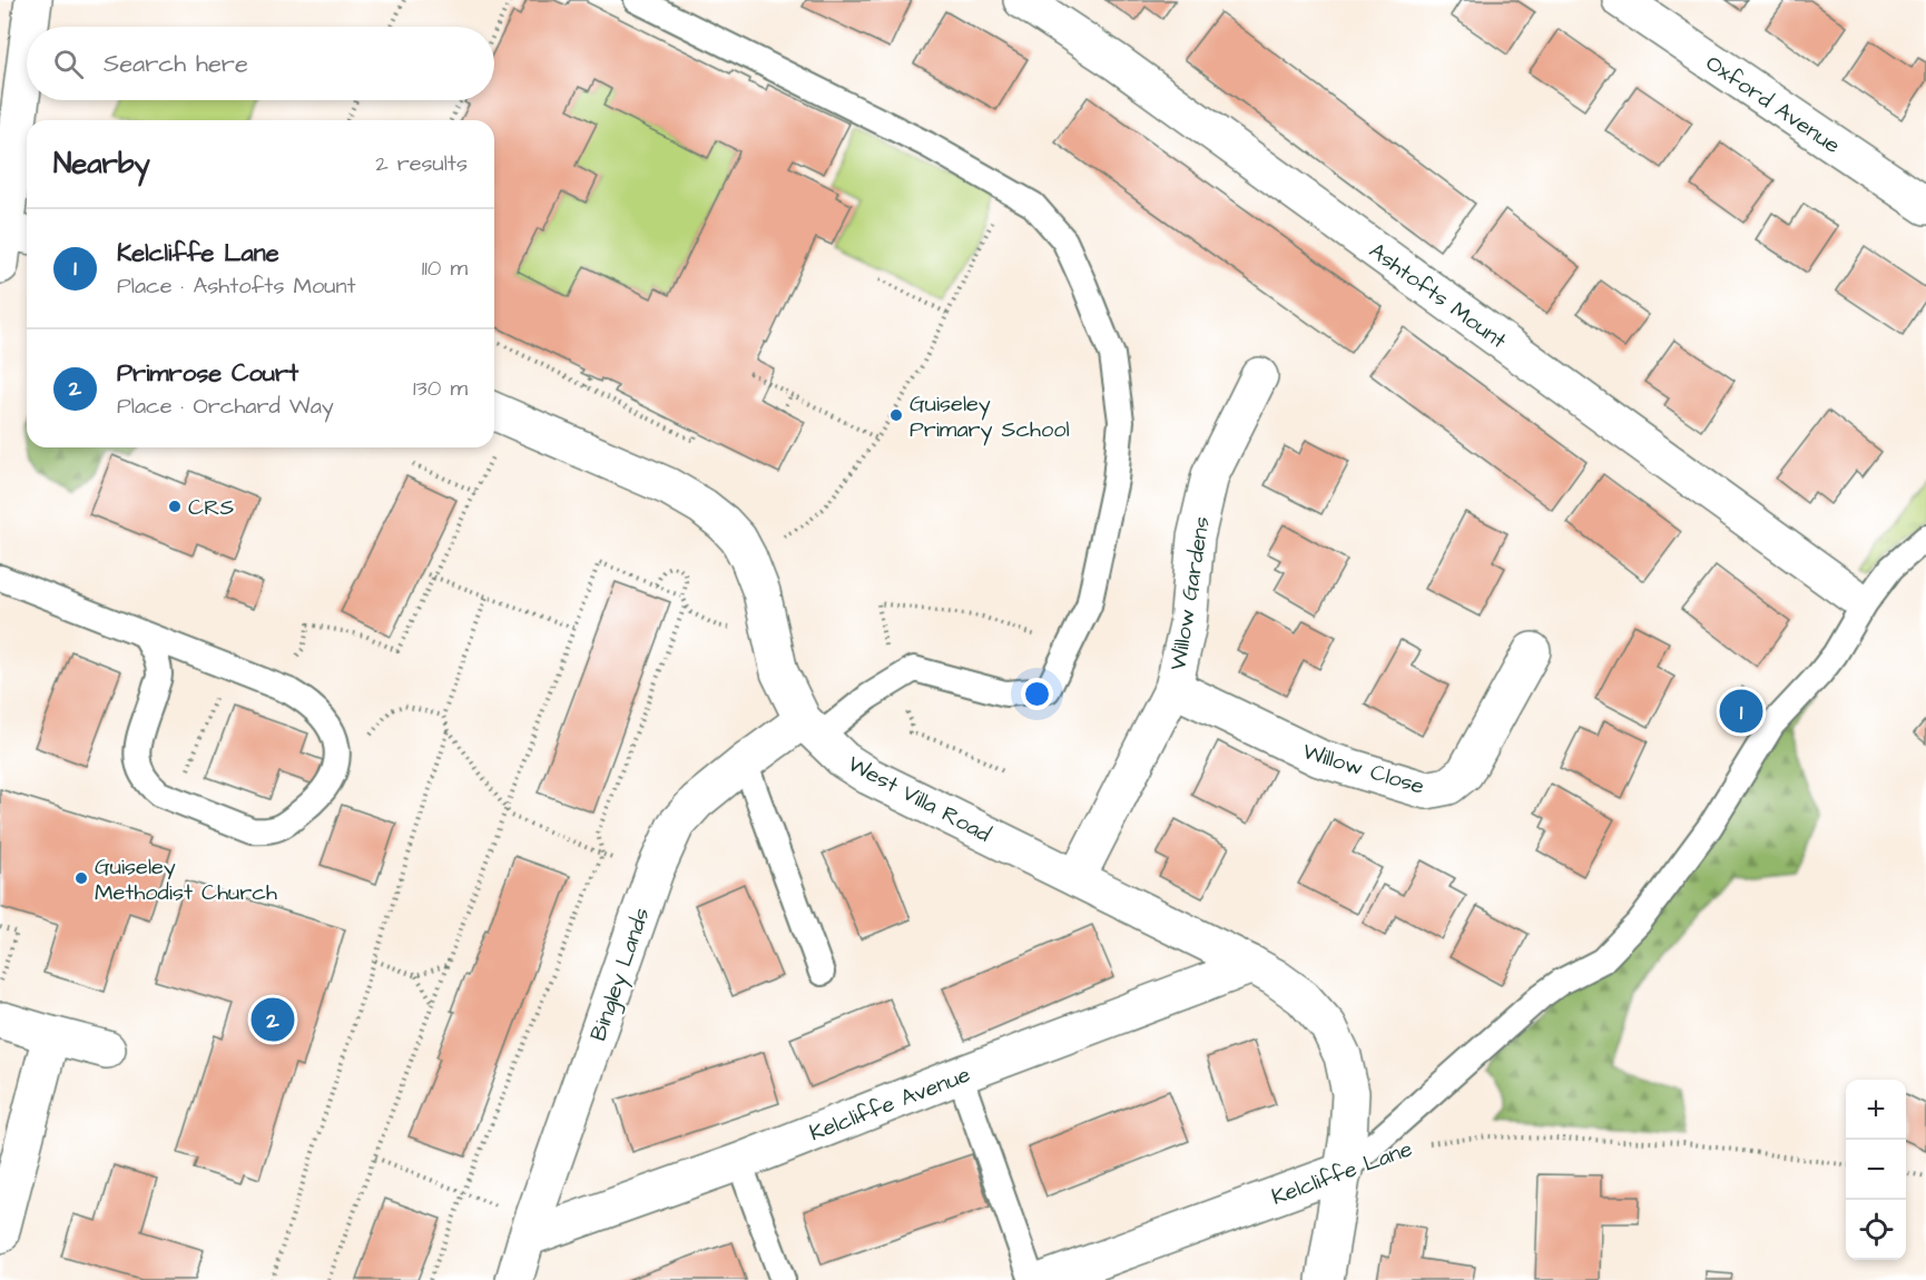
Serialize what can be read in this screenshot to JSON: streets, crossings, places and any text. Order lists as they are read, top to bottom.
{
  "streets": {
    "street": [
      "Oxford Avenue",
      "Ashtofts Mount",
      "Willow Gardens",
      "Willow Close",
      "West Villa Road",
      "Bingley Lands",
      "Kelcliffe Avenue",
      "Kelcliffe Lane"
    ]
  },
  "crossings": [
    ["Willow Gardens", "Willow Close"],
    ["Willow Gardens", "West Villa Road"],
    ["West Villa Road", "Bingley Lands"],
    ["West Villa Road", "Kelcliffe Avenue"],
    ["West Villa Road", "Kelcliffe Lane"],
    ["Bingley Lands", "Kelcliffe Avenue"]
  ],
  "places": ["Guiseley Primary School", "CRS", "Guiseley Methodist Church"],
  "page": {
    "search": "Search here",
    "heading": ["Nearby", "2 results"],
    "list": [
      {
        "mark": "1",
        "name": "Kelcliffe Lane",
        "note": "Place · Ashtofts Mount",
        "value": "110 m"
      },
      {
        "mark": "2",
        "name": "Primrose Court",
        "note": "Place · Orchard Way",
        "value": "130 m"
      }
    ],
    "pins": ["1", "2"],
    "map_buttons": ["+", "−"]
  }
}
